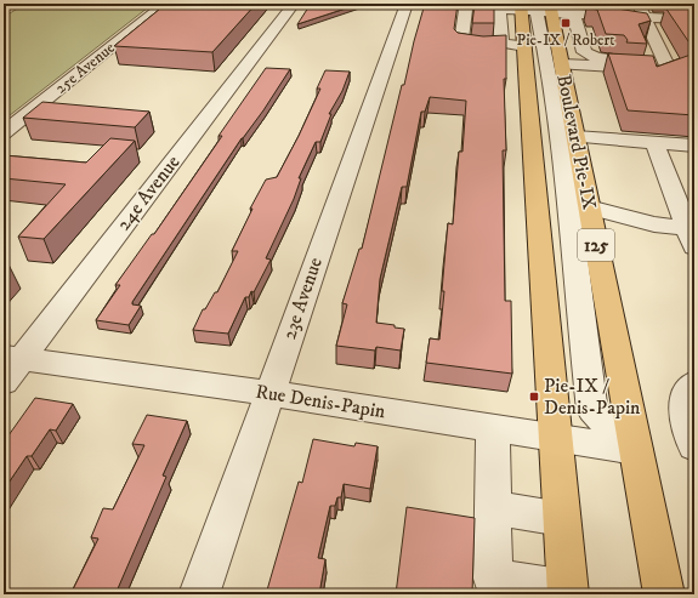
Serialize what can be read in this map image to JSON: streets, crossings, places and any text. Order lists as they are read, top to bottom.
{
  "streets": {
    "main road": ["Boulevard Pie-IX", "125"],
    "street": [
      "25e Avenue",
      "24e Avenue",
      "23e Avenue",
      "Rue Denis-Papin"
    ]
  },
  "crossings": [
    ["Boulevard Pie-IX", "Rue Denis-Papin"],
    ["24e Avenue", "Rue Denis-Papin"],
    ["23e Avenue", "Rue Denis-Papin"]
  ],
  "places": {
    "transit": ["Pie-IX / Robert", "Pie-IX / Denis-Papin"]
  }
}
